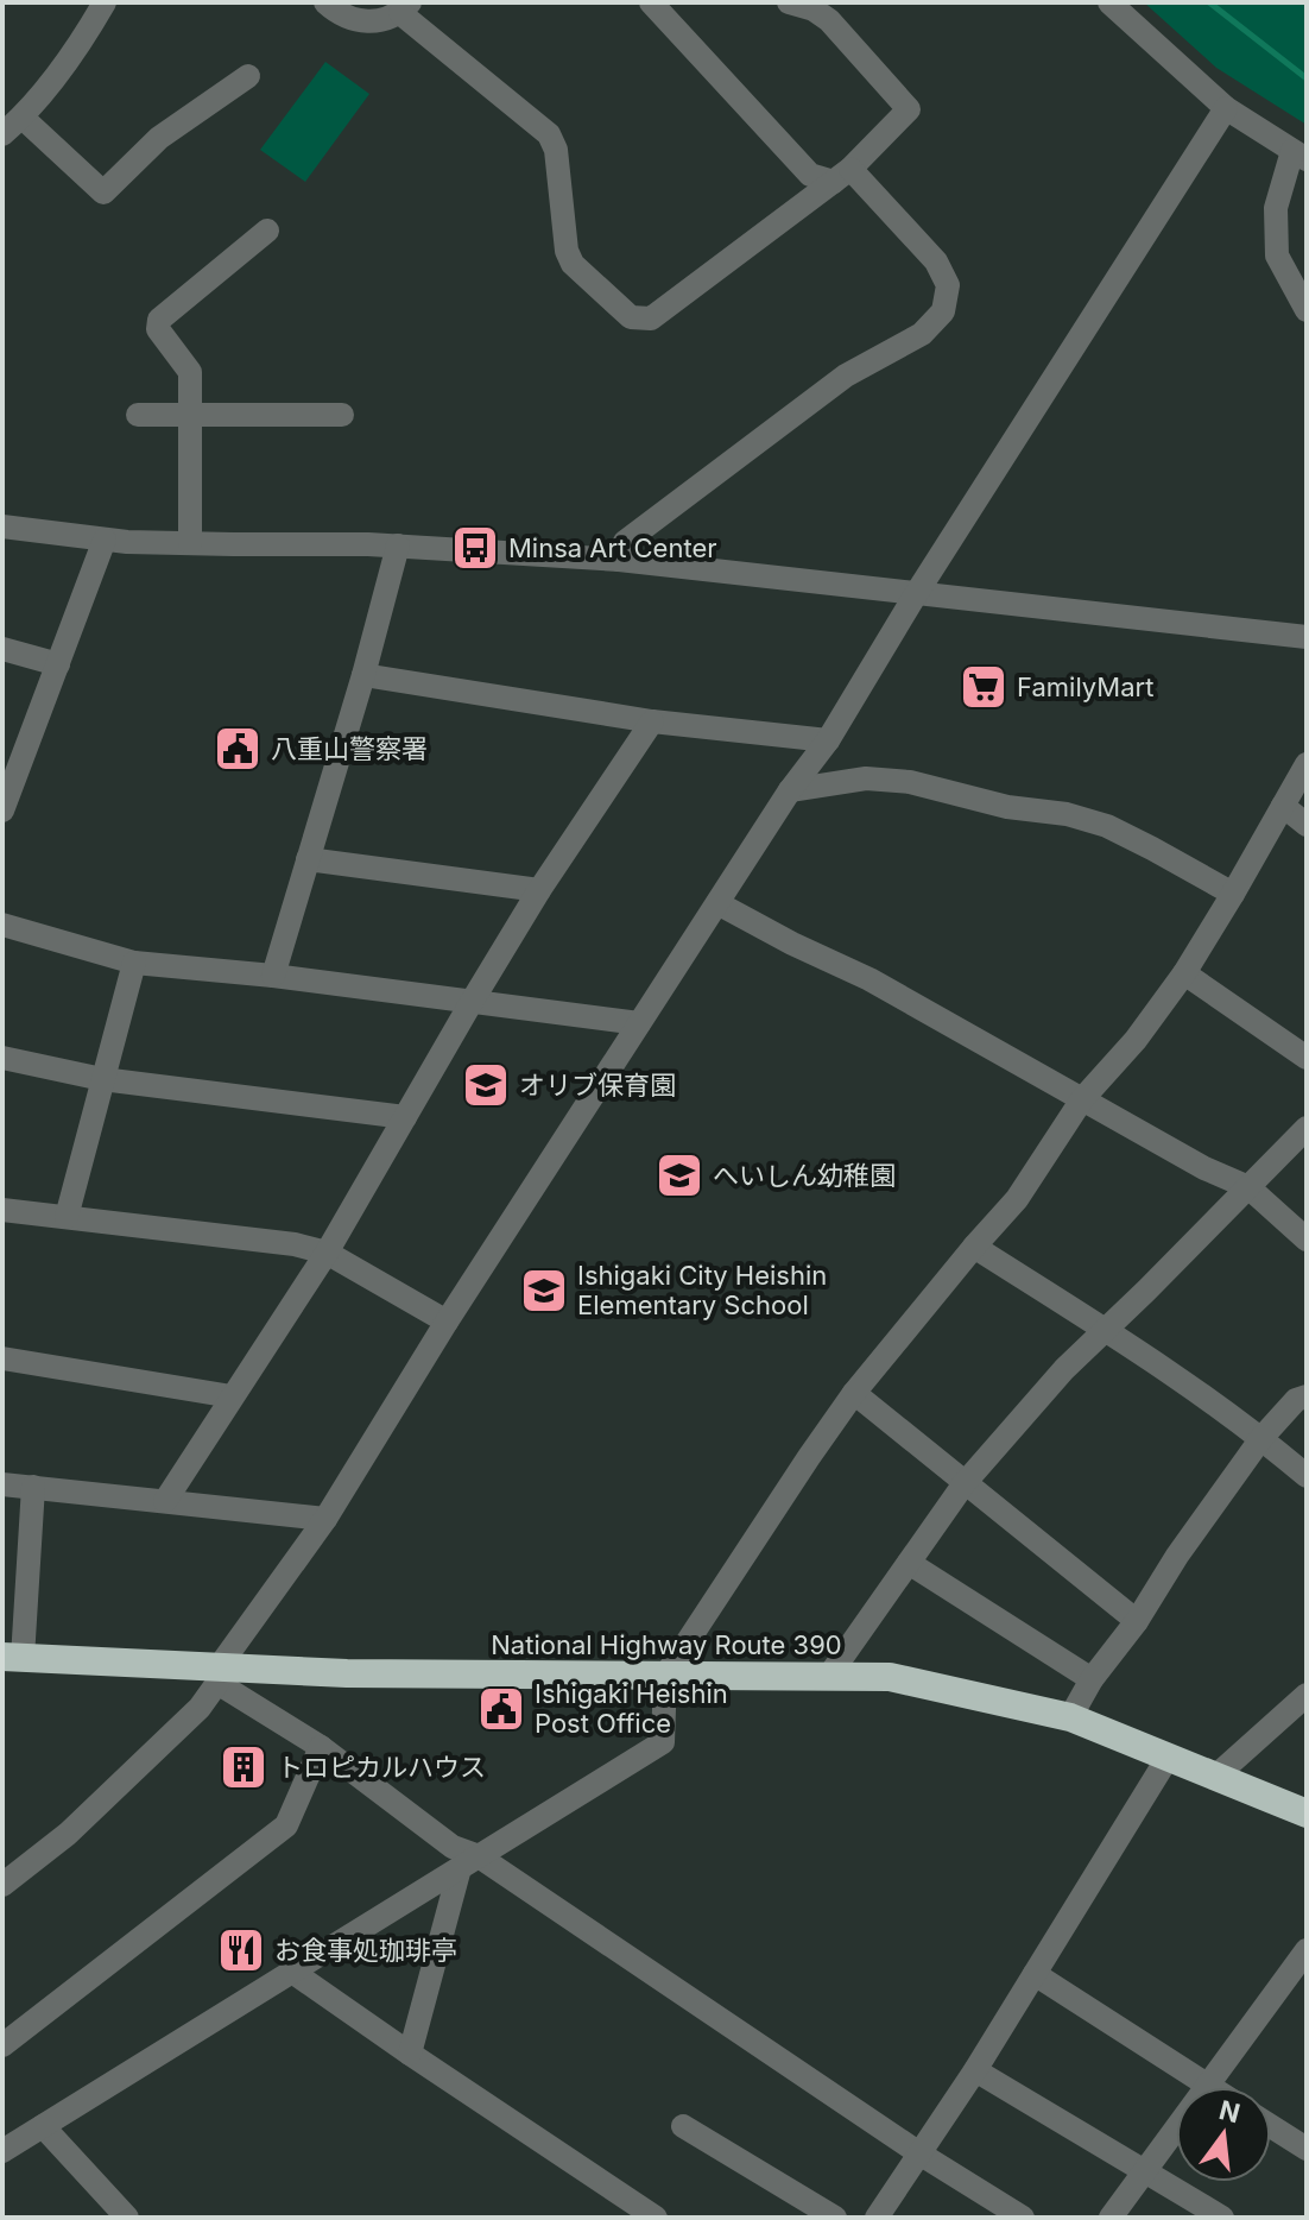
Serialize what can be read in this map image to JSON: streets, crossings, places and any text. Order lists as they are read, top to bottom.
{
  "streets": {
    "highway": ["National Highway Route 390"]
  },
  "places": {
    "bus stop": ["Minsa Art Center"],
    "supermarket": ["FamilyMart"],
    "public building": ["八重山警察署", "Ishigaki Heishin Post Office"],
    "school or university": ["オリブ保育園", "へいしん幼稚園", "Ishigaki City Heishin Elementary School"],
    "building": ["トロピカルハウス"],
    "restaurant": ["お食事処珈琲亭"]
  },
  "north": "top"
}
